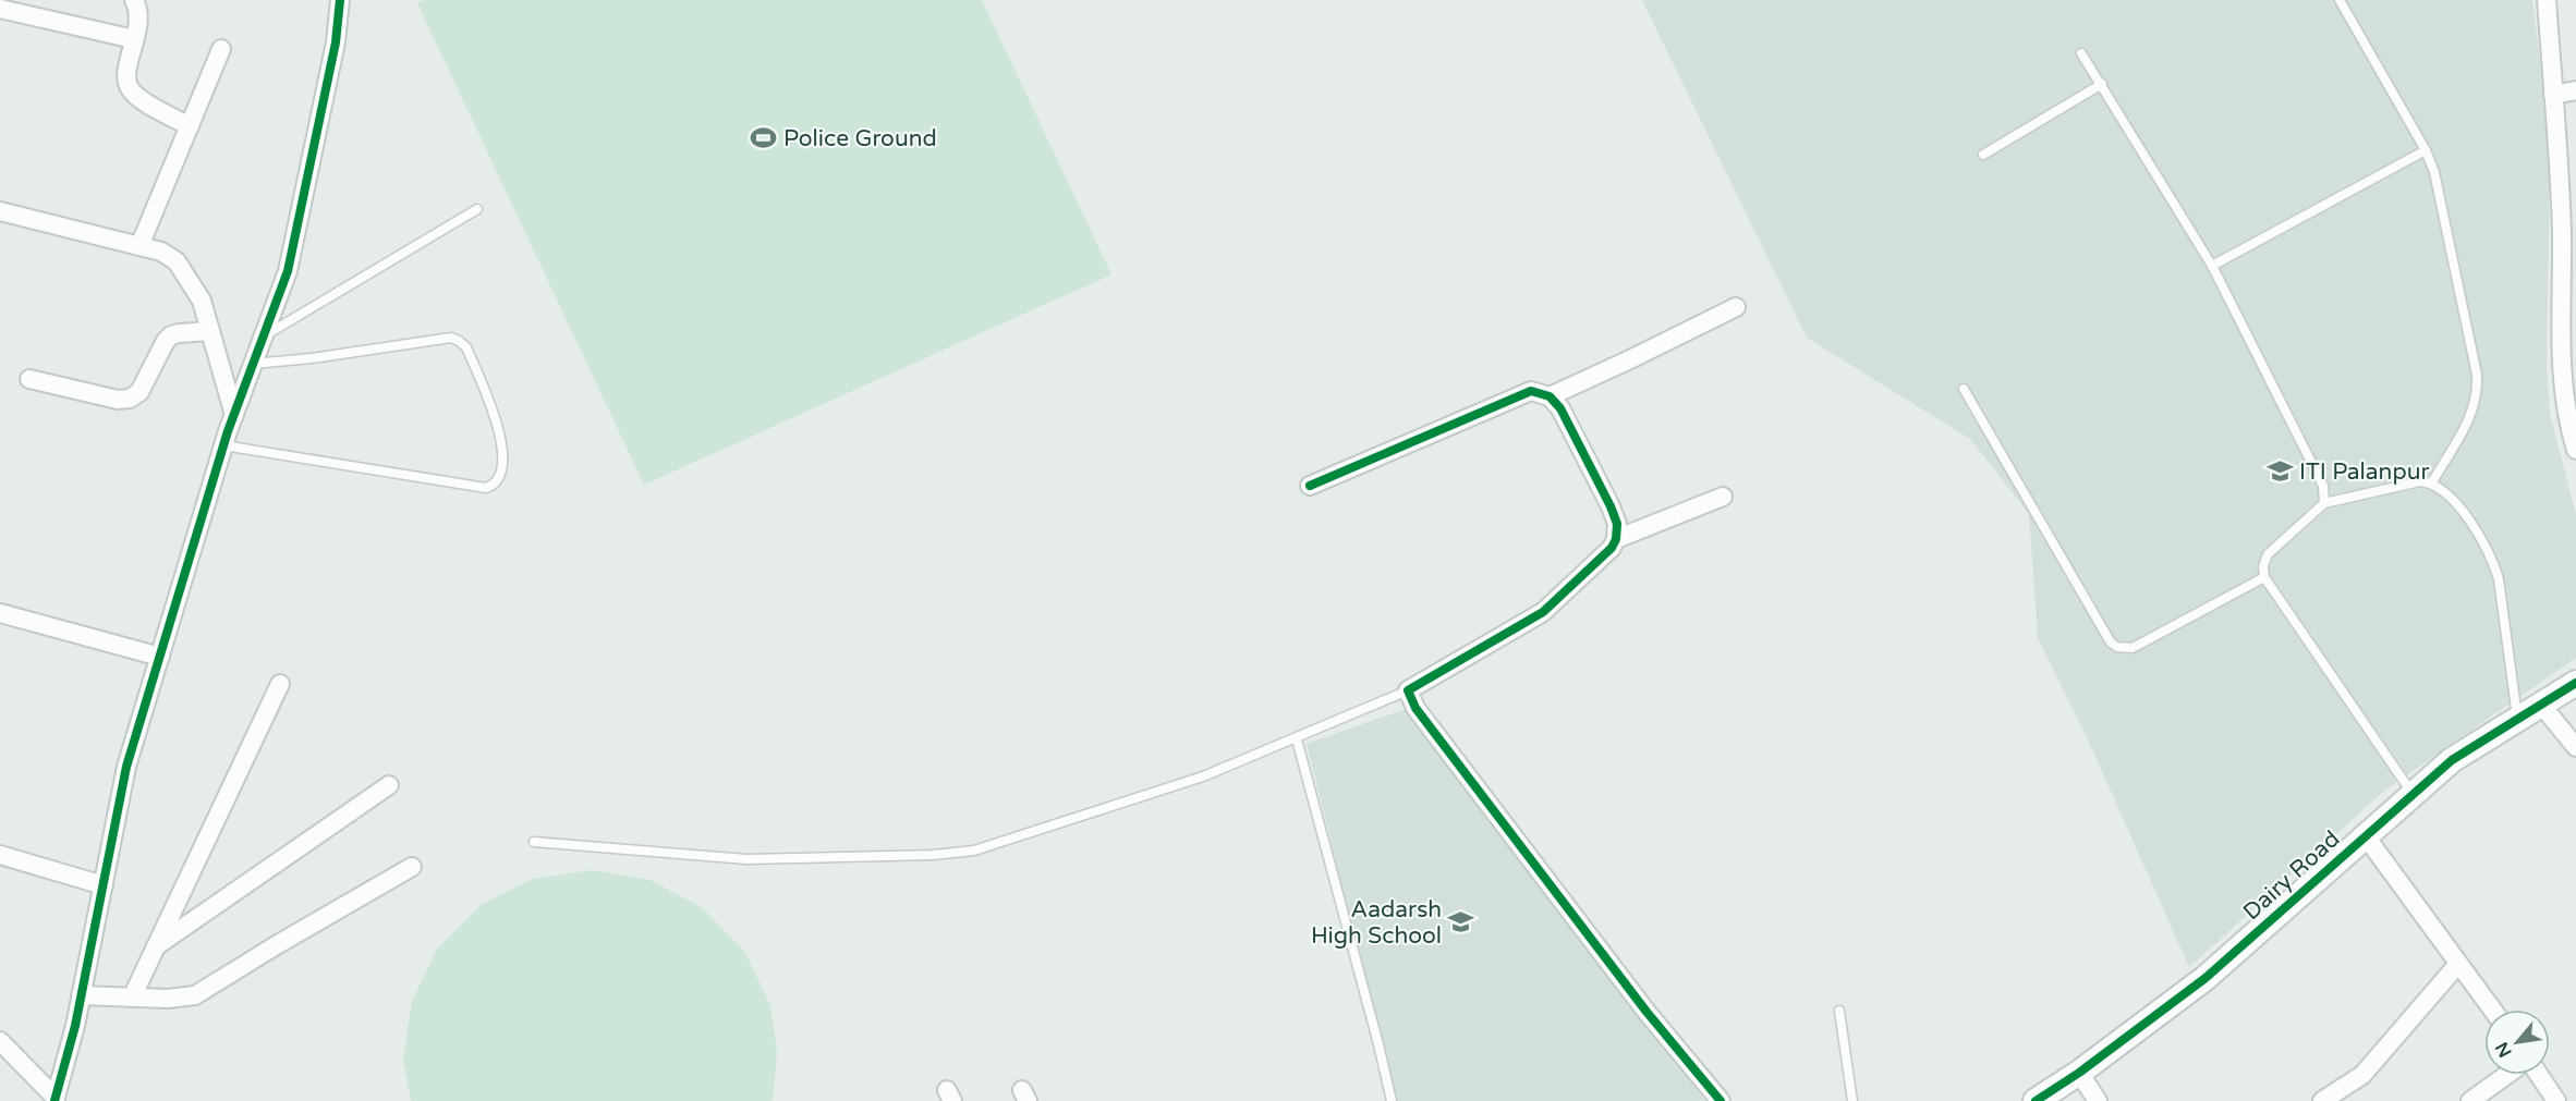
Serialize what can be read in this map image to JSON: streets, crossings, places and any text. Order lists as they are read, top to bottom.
{
  "streets": {
    "street": ["Dairy Road"]
  },
  "places": {
    "sports": ["Police Ground"],
    "school or university": ["ITI Palanpur", "Aadarsh High School"]
  },
  "north": "bottom left"
}
